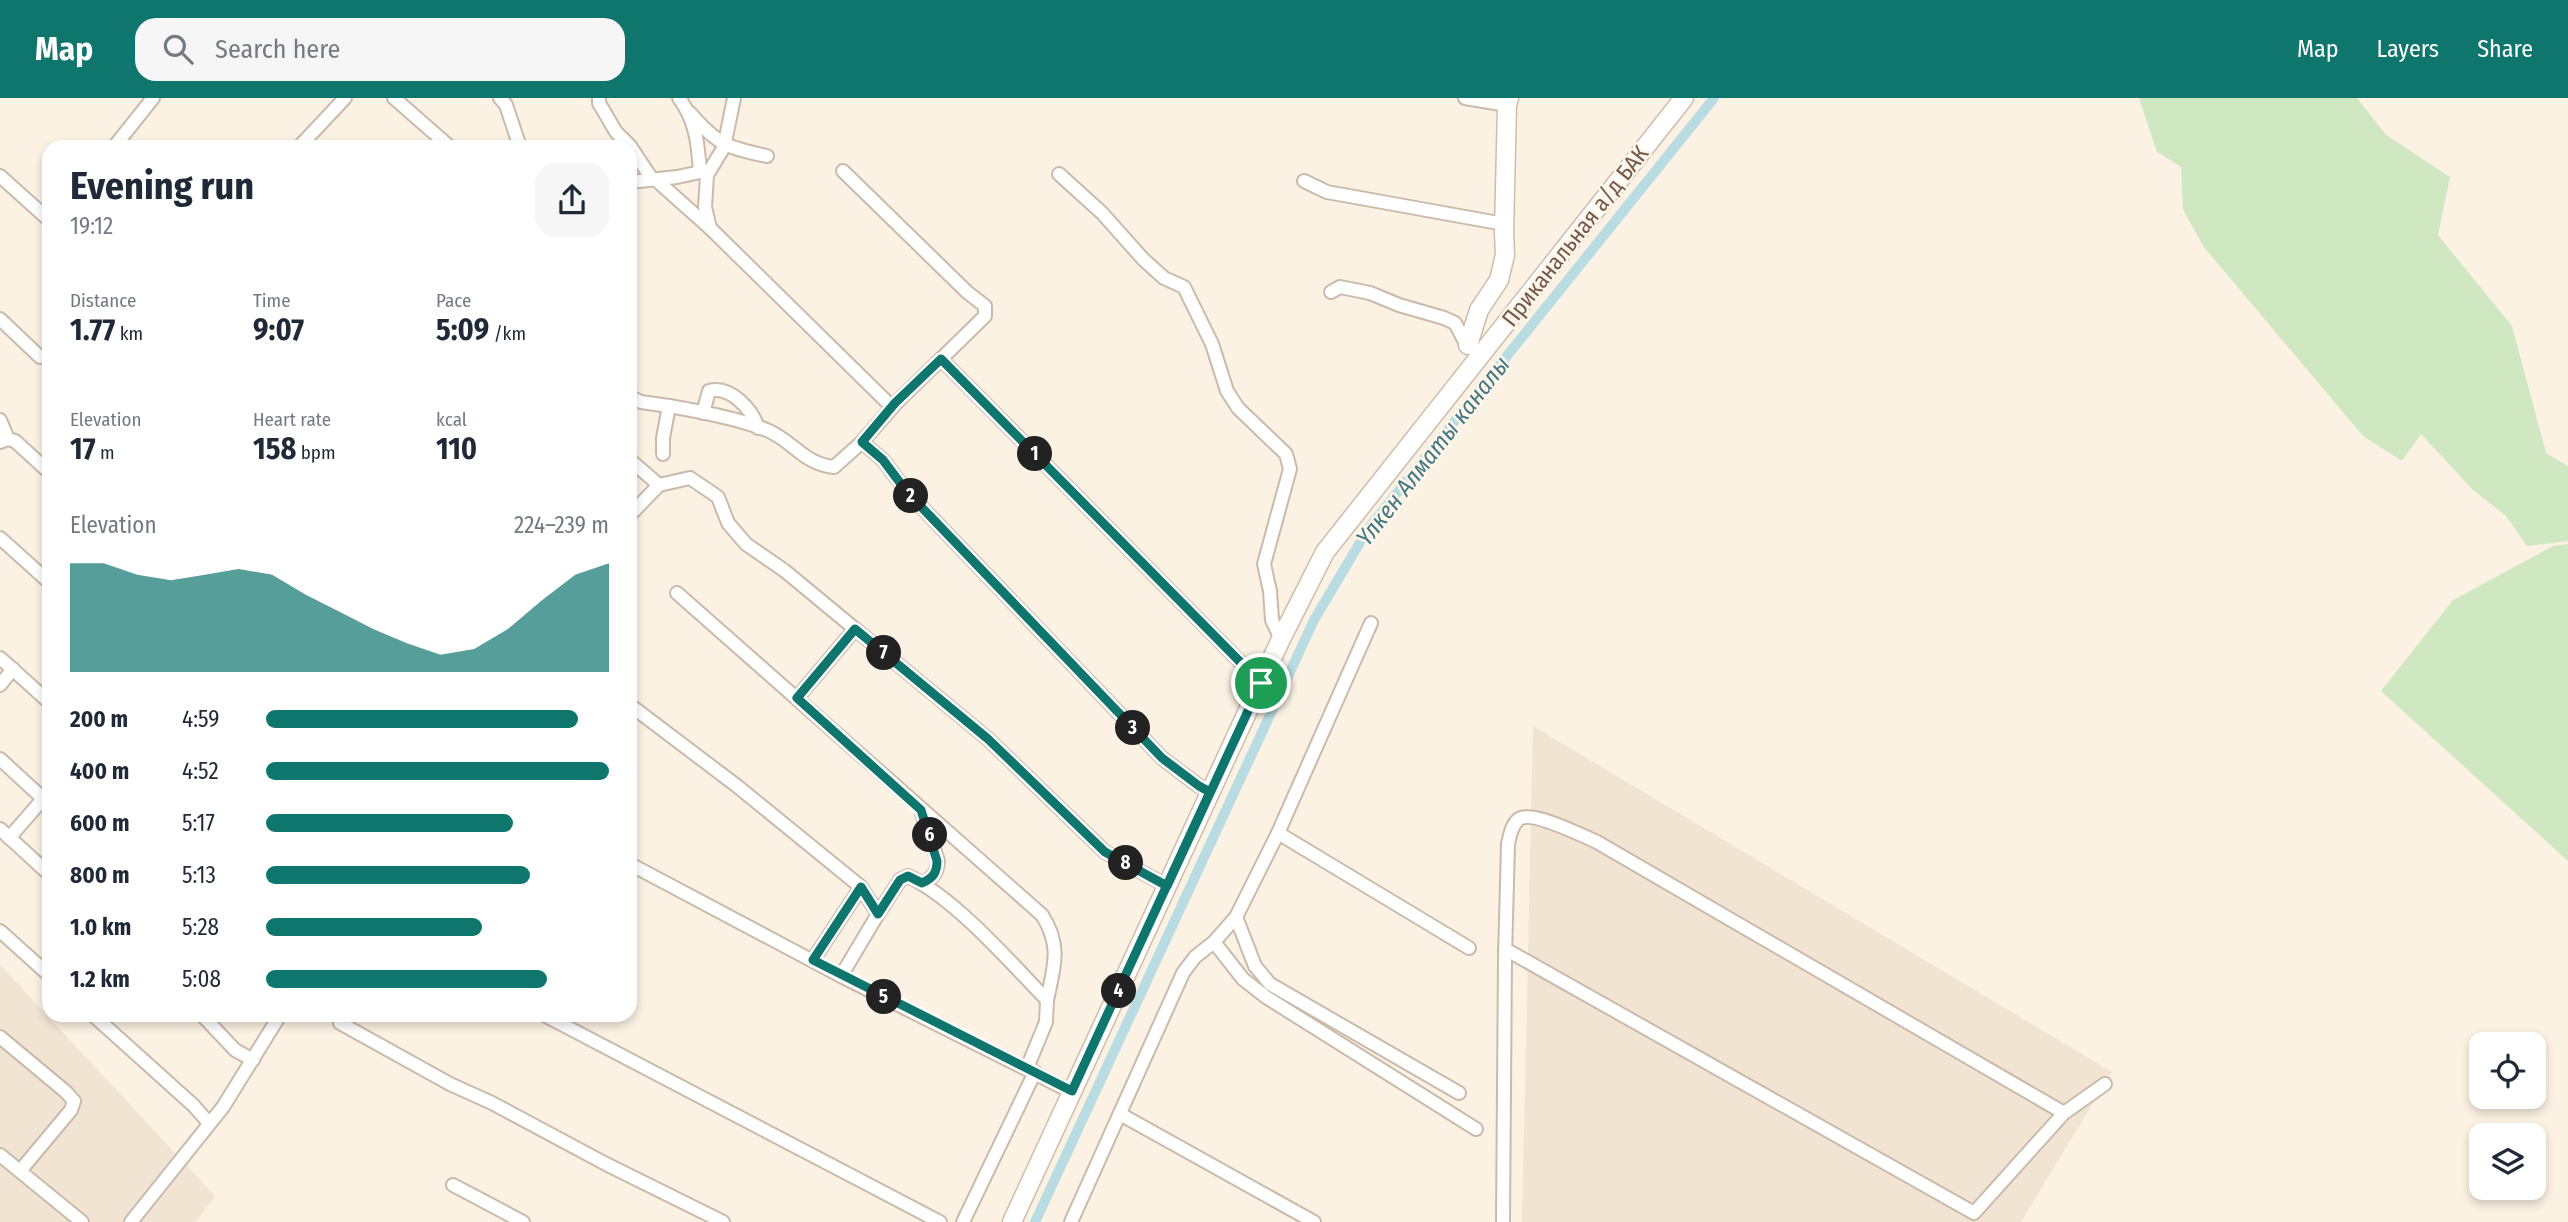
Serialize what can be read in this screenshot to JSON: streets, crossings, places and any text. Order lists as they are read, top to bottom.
{
  "streets": {
    "main road": ["Приканальная а/д БАК"]
  },
  "water": ["Үлкен Алматы каналы"],
  "page": {
    "header": "Map",
    "search": "Search here",
    "nav": ["Map", "Layers", "Share"],
    "heading": ["Evening run", "19:12"],
    "stats": [
      ["Distance", "1.77 km"],
      ["Time", "9:07"],
      ["Pace", "5:09 /km"],
      ["Elevation", "17 m"],
      ["Heart rate", "158 bpm"],
      ["kcal", "110"]
    ],
    "pins": [
      "1",
      "2",
      "7",
      "3",
      "6",
      "8",
      "4",
      "5"
    ],
    "chart": ["Elevation", "224–239 m"],
    "list": [
      {
        "name": "200 m",
        "note": "4:59"
      },
      {
        "name": "400 m",
        "note": "4:52"
      },
      {
        "name": "600 m",
        "note": "5:17"
      },
      {
        "name": "800 m",
        "note": "5:13"
      },
      {
        "name": "1.0 km",
        "note": "5:28"
      },
      {
        "name": "1.2 km",
        "note": "5:08"
      }
    ]
  }
}
